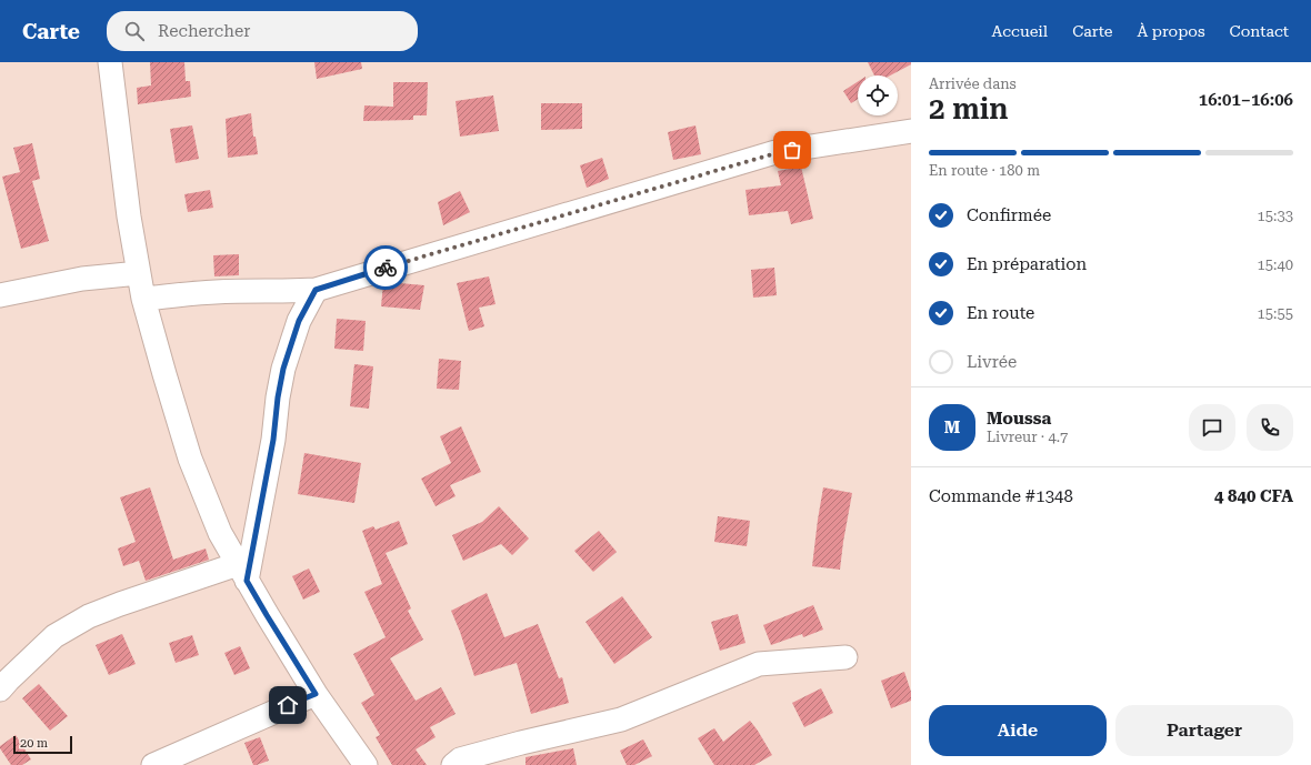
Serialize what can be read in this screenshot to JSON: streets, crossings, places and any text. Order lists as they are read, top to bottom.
{
  "scale_bar": "20 m",
  "page": {
    "header": "Carte",
    "search": "Rechercher",
    "nav": [
      "Accueil",
      "Carte",
      "À propos",
      "Contact"
    ],
    "heading": ["2 min", "Arrivée dans", "16:01–16:06"],
    "panel": [
      "Moussa",
      "Livreur · 4.7",
      "Commande #1348",
      "4 840 CFA"
    ],
    "bar": "En route · 180 m",
    "list": [
      ["Confirmée", "15:33"],
      ["En préparation", "15:40"],
      ["En route", "15:55"],
      "Livrée"
    ],
    "round": "M",
    "buttons": ["Aide", "Partager"],
    "scale": "20 m"
  }
}
